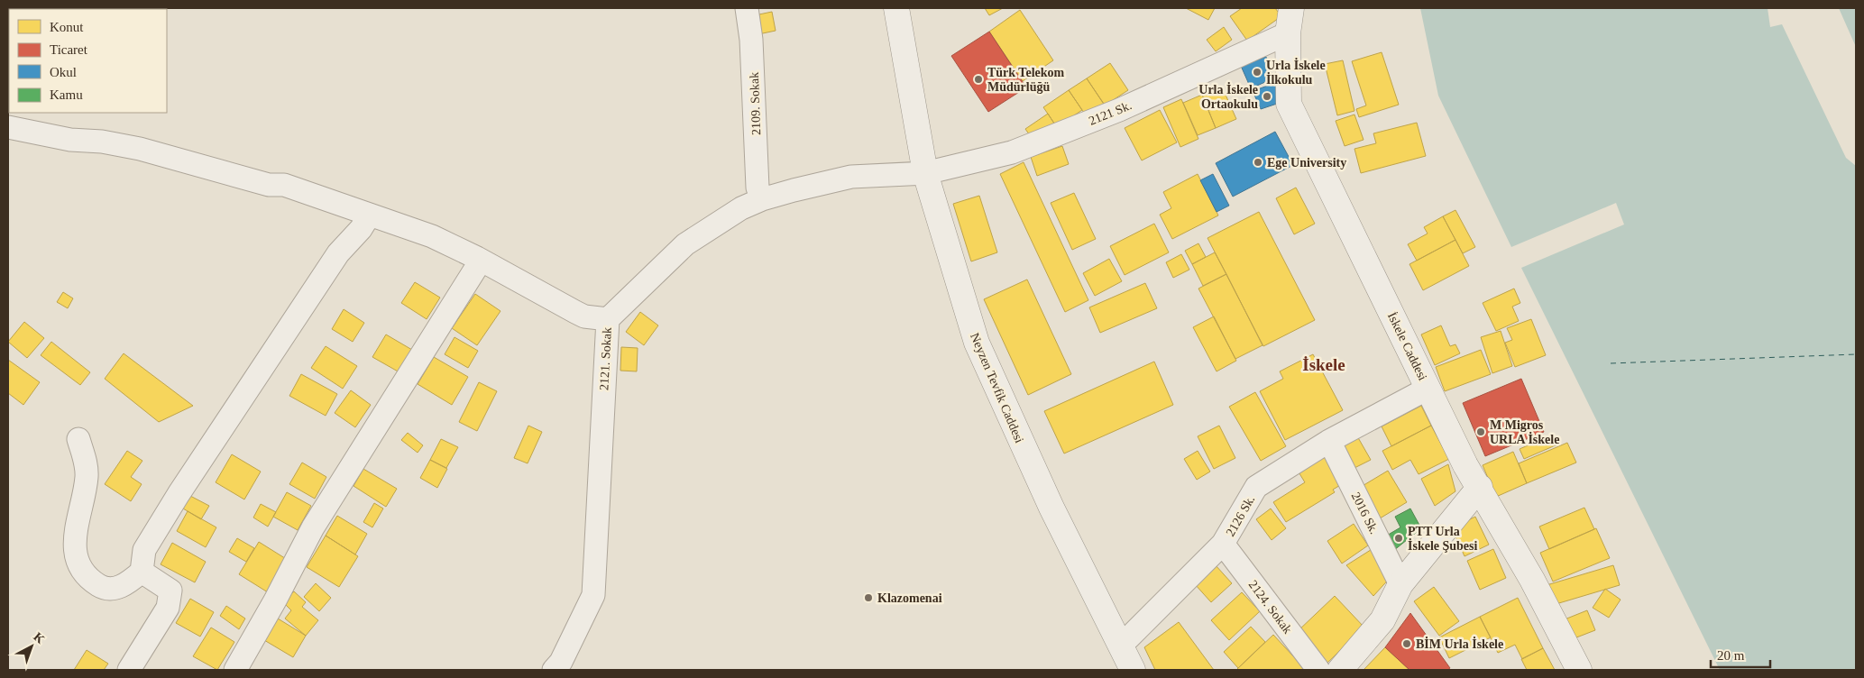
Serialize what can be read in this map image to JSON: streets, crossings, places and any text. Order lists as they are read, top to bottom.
{
  "streets": {
    "street": [
      "2109. Sokak",
      "2121 Sk.",
      "İskele Caddesi",
      "2121. Sokak",
      "Neyzen Tevfik Caddesi",
      "2016 Sk.",
      "2126 Sk.",
      "2124. Sokak"
    ]
  },
  "crossings": [
    ["2109. Sokak", "2121. Sokak"],
    ["2121 Sk.", "İskele Caddesi"],
    ["2121 Sk.", "2121. Sokak"],
    ["2121 Sk.", "Neyzen Tevfik Caddesi"],
    ["İskele Caddesi", "2126 Sk."],
    ["2121. Sokak", "Neyzen Tevfik Caddesi"],
    ["Neyzen Tevfik Caddesi", "2126 Sk."],
    ["2016 Sk.", "2126 Sk."],
    ["2126 Sk.", "2124. Sokak"]
  ],
  "districts": ["İskele"],
  "places": [
    "Urla İskele İlkokulu",
    "Türk Telekom Müdürlüğü",
    "Urla İskele Ortaokulu",
    "Ege University",
    "M Migros URLA İskele",
    "PTT Urla İskele Şubesi",
    "Klazomenai",
    "BİM Urla İskele"
  ],
  "legend": [
    "Konut",
    "Ticaret",
    "Okul",
    "Kamu"
  ],
  "scale_bar": "20 m",
  "north": "top right"
}
